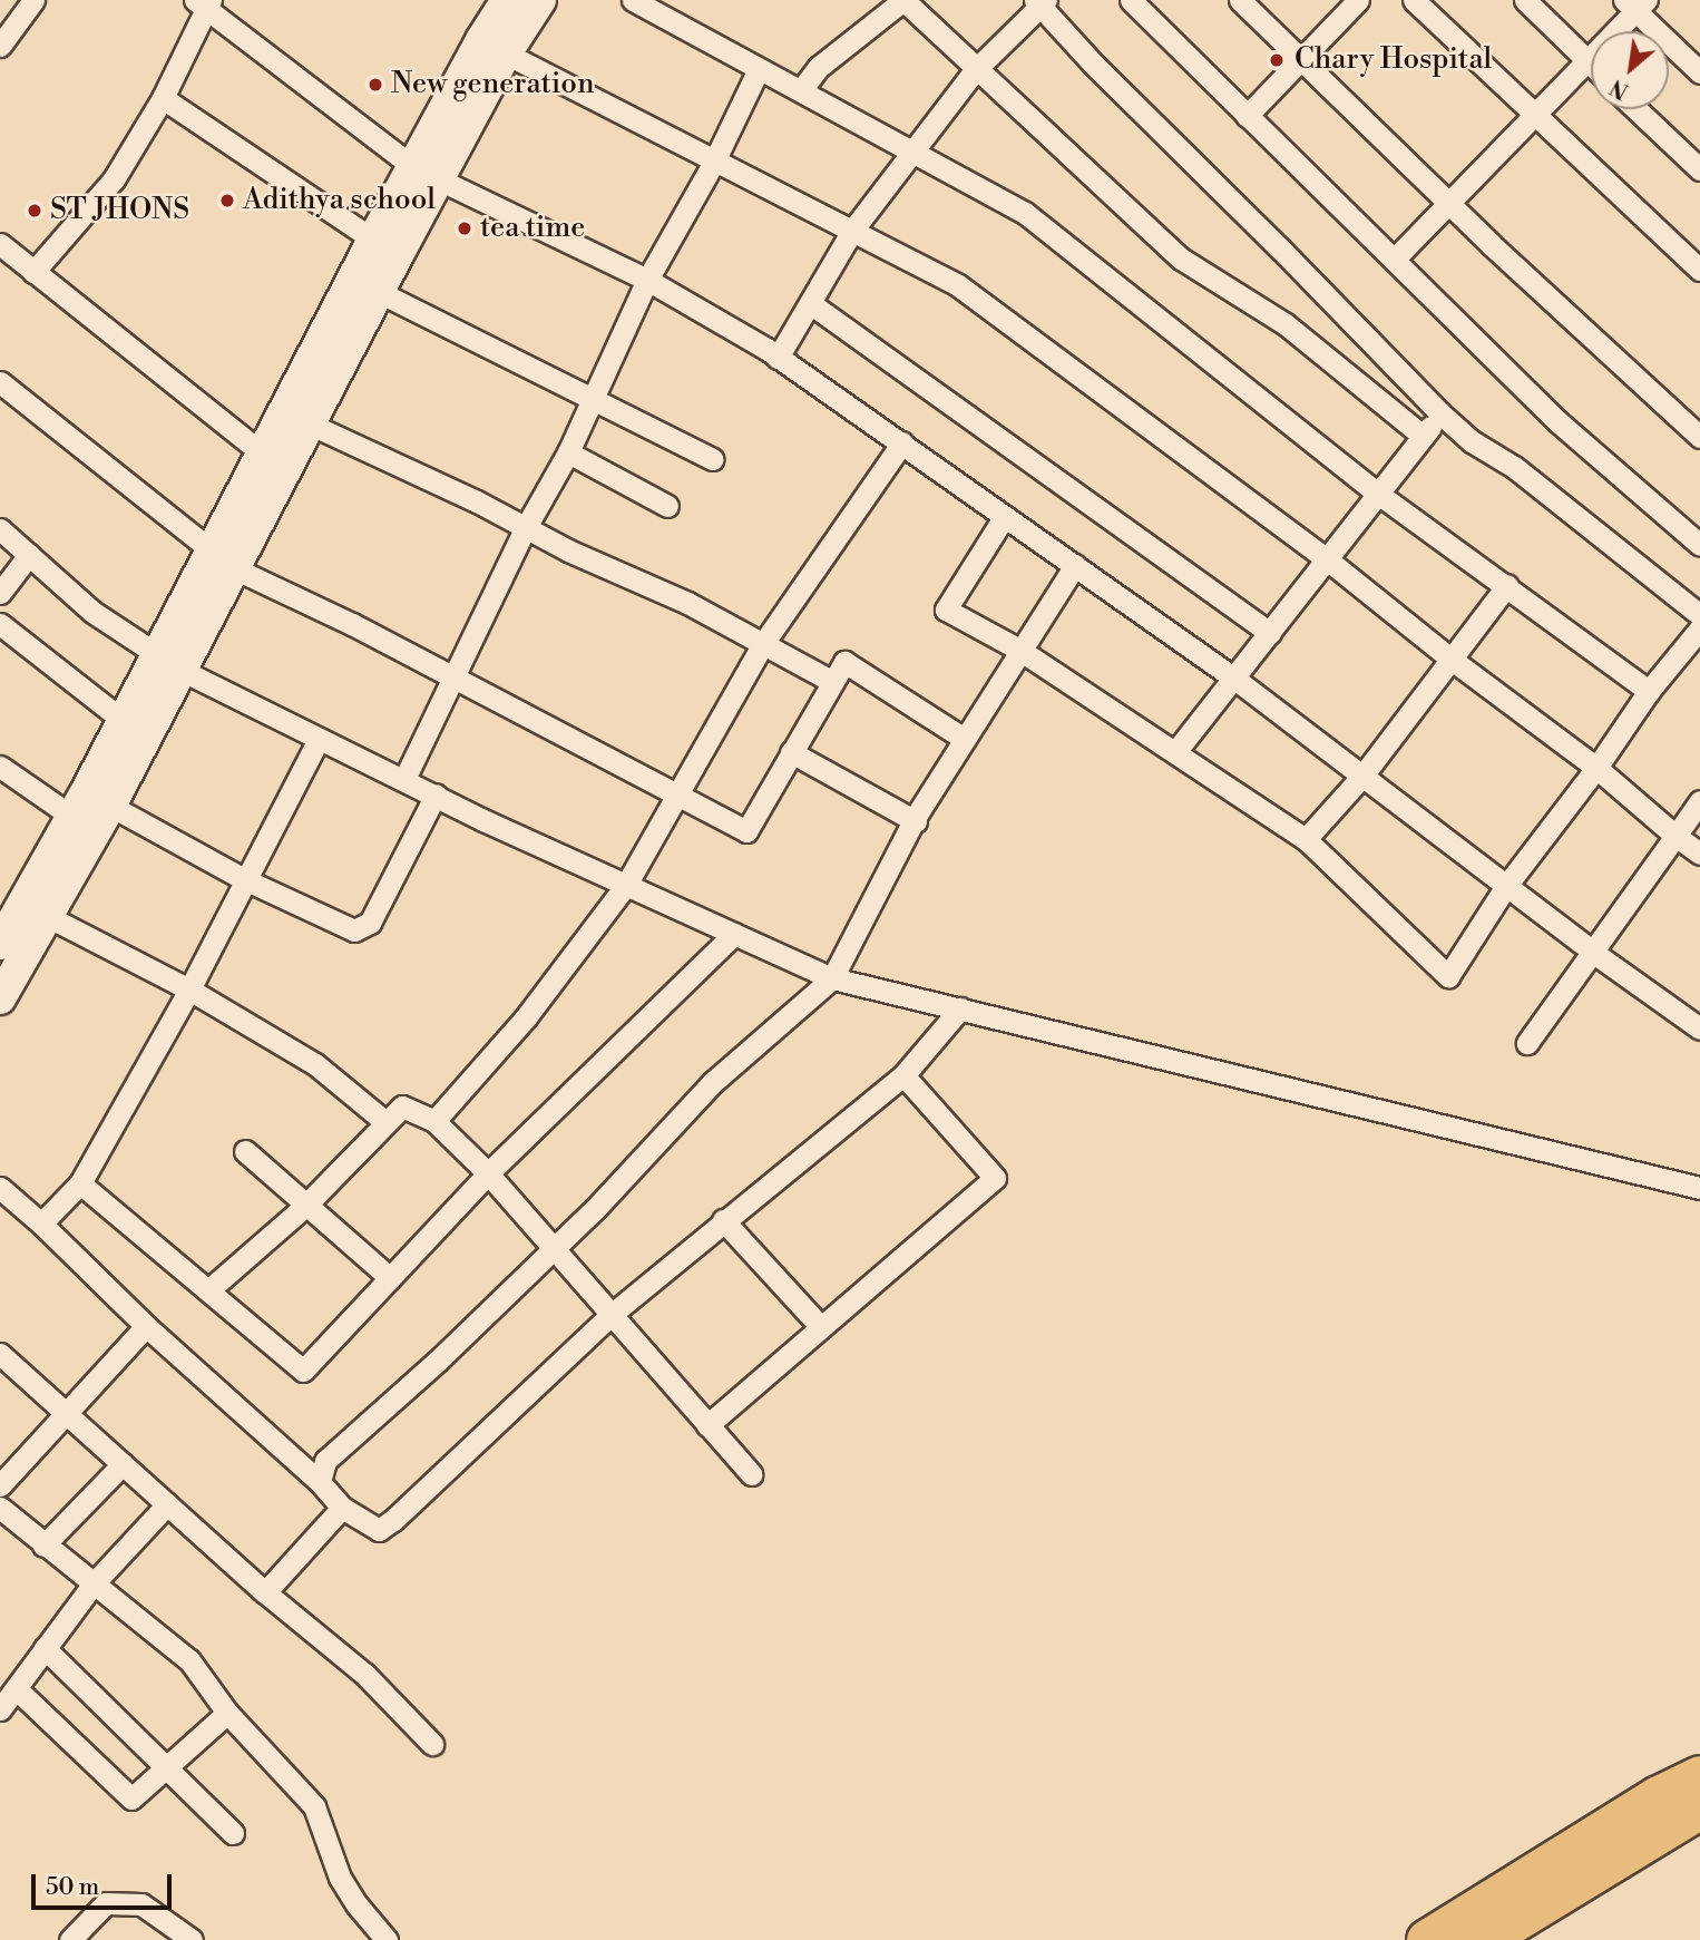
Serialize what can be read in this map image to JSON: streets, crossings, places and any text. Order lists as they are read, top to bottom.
{
  "places": [
    "Chary Hospital",
    "New generation",
    "Adithya school",
    "ST JHONS",
    "tea time"
  ],
  "scale_bar": "50 m",
  "north": "bottom left"
}
